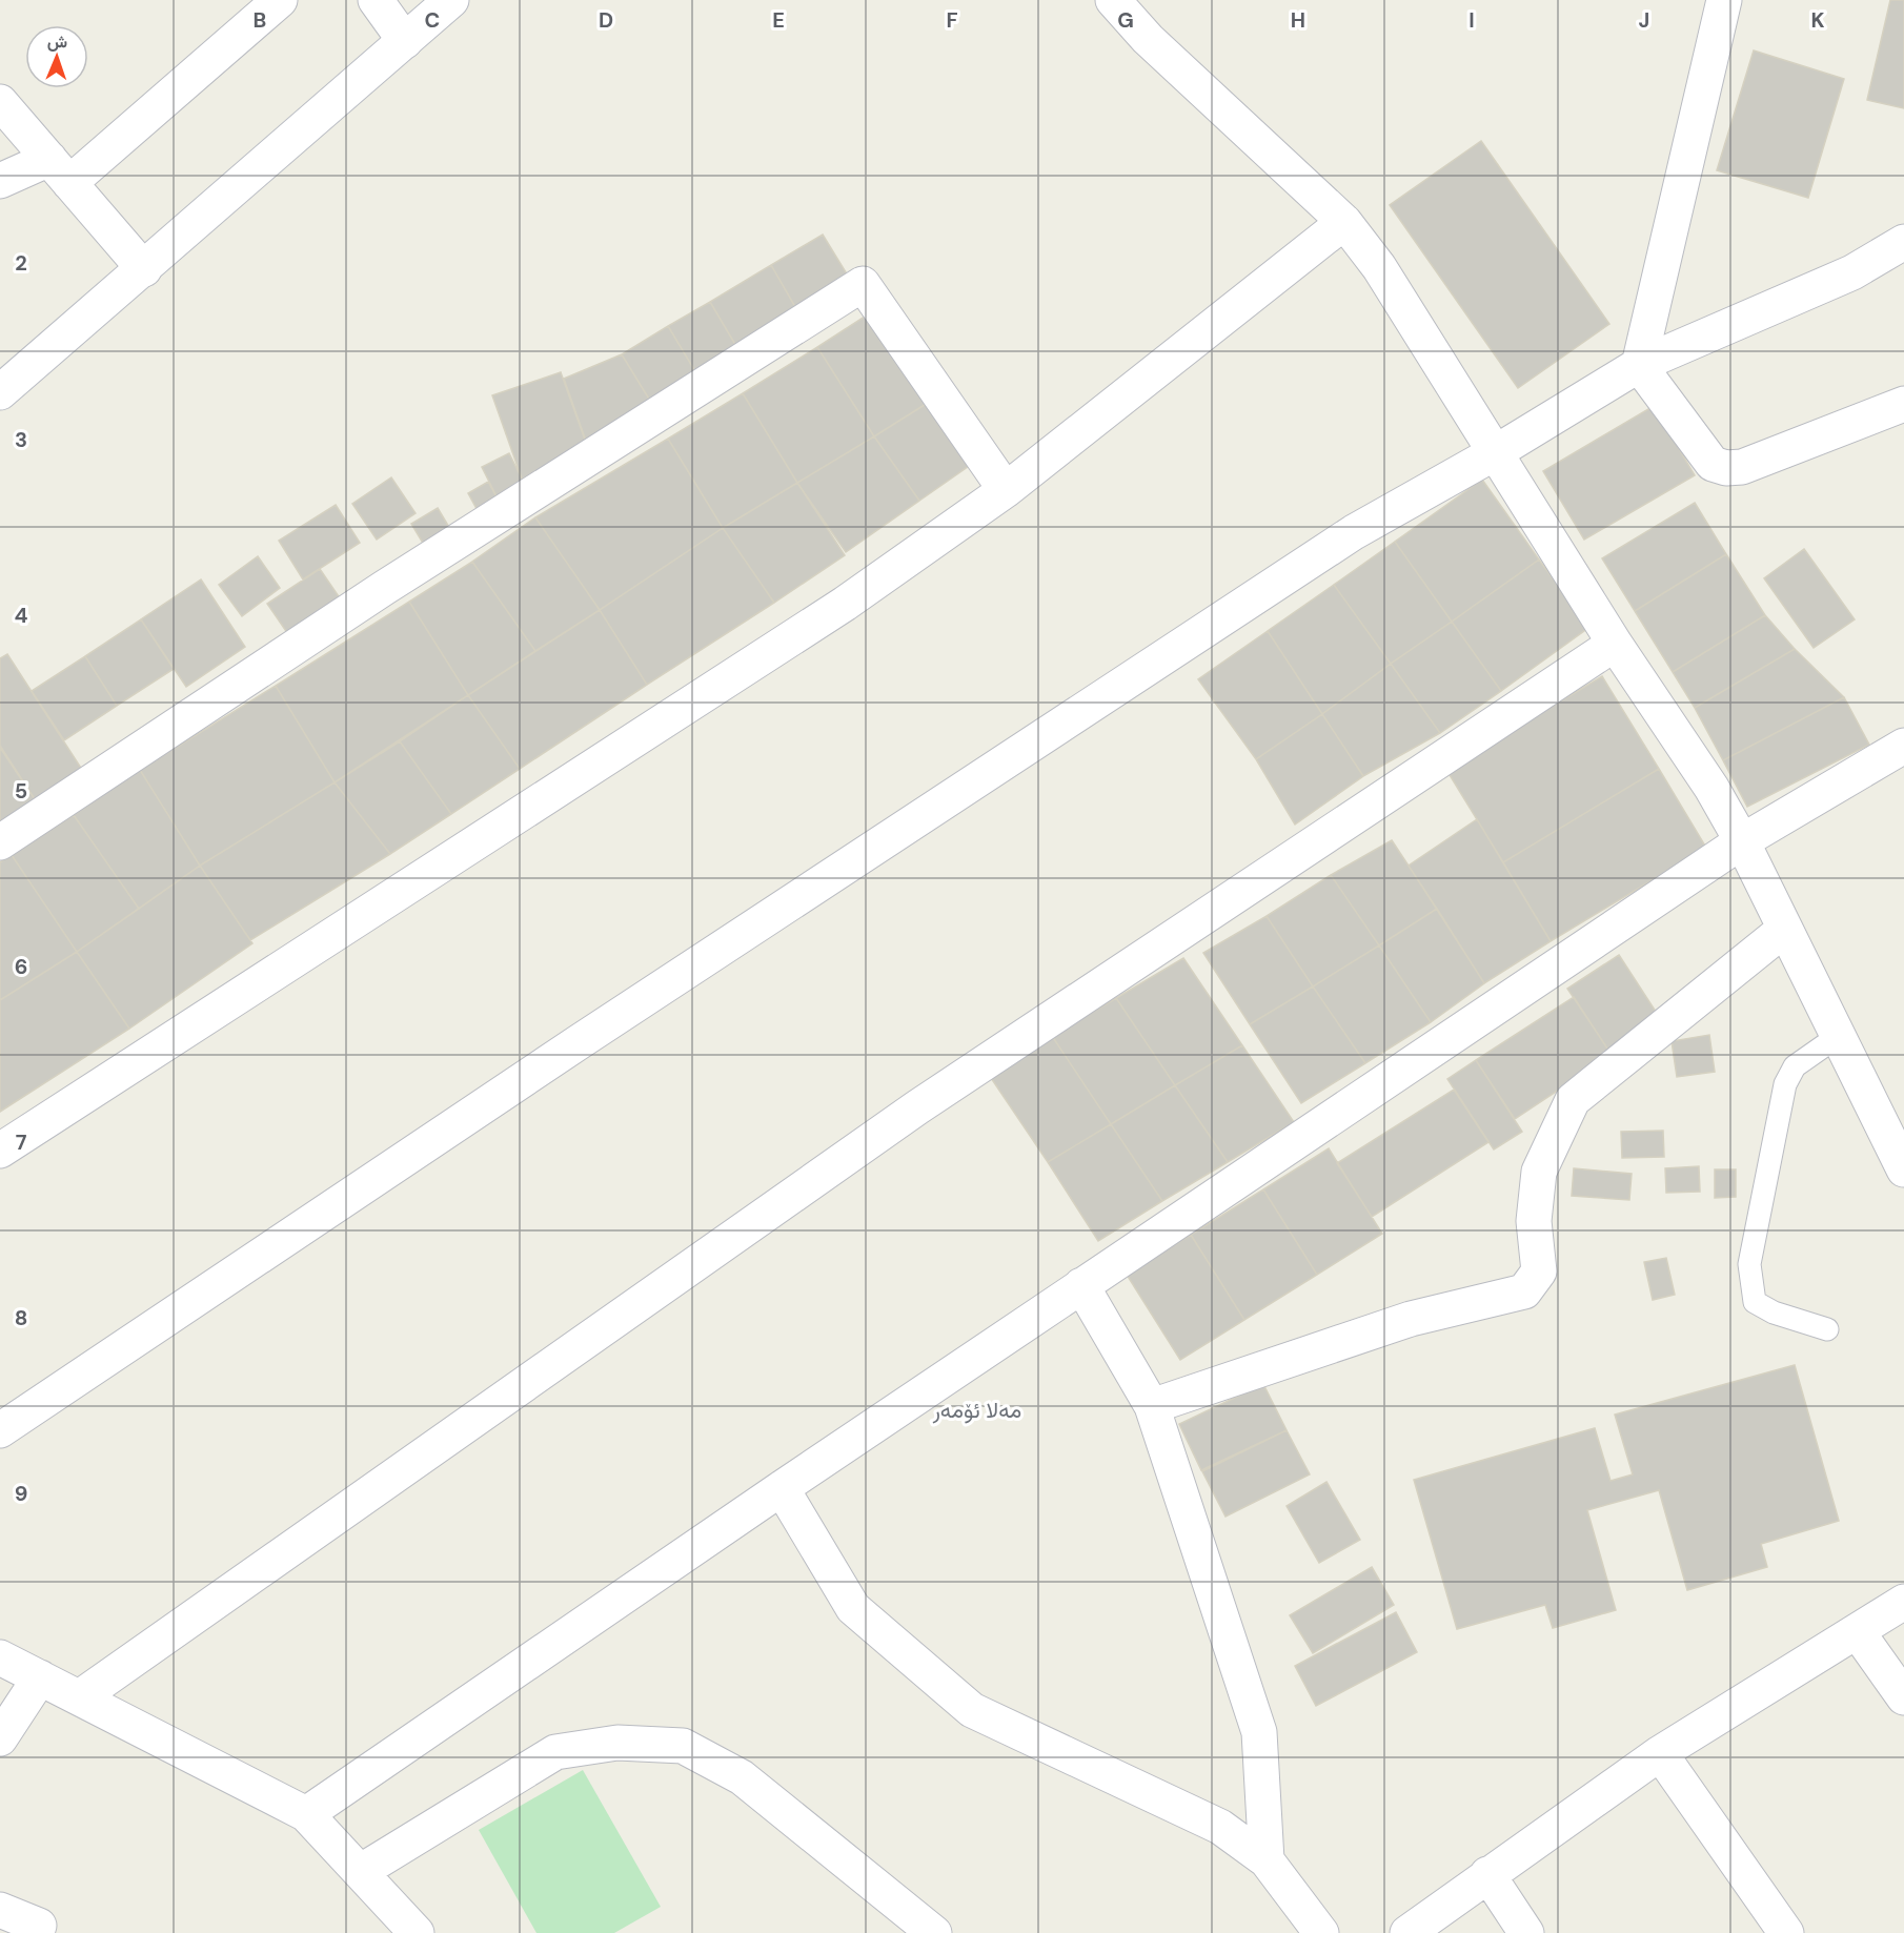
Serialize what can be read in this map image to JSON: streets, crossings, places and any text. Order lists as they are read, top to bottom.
{
  "districts": ["مەلا ئۆمەر"],
  "north": "top",
  "grid": {
    "columns": [
      "B",
      "C",
      "D",
      "E",
      "F",
      "G",
      "H",
      "I",
      "J",
      "K"
    ],
    "rows": [
      "2",
      "3",
      "4",
      "5",
      "6",
      "7",
      "8",
      "9"
    ]
  }
}
